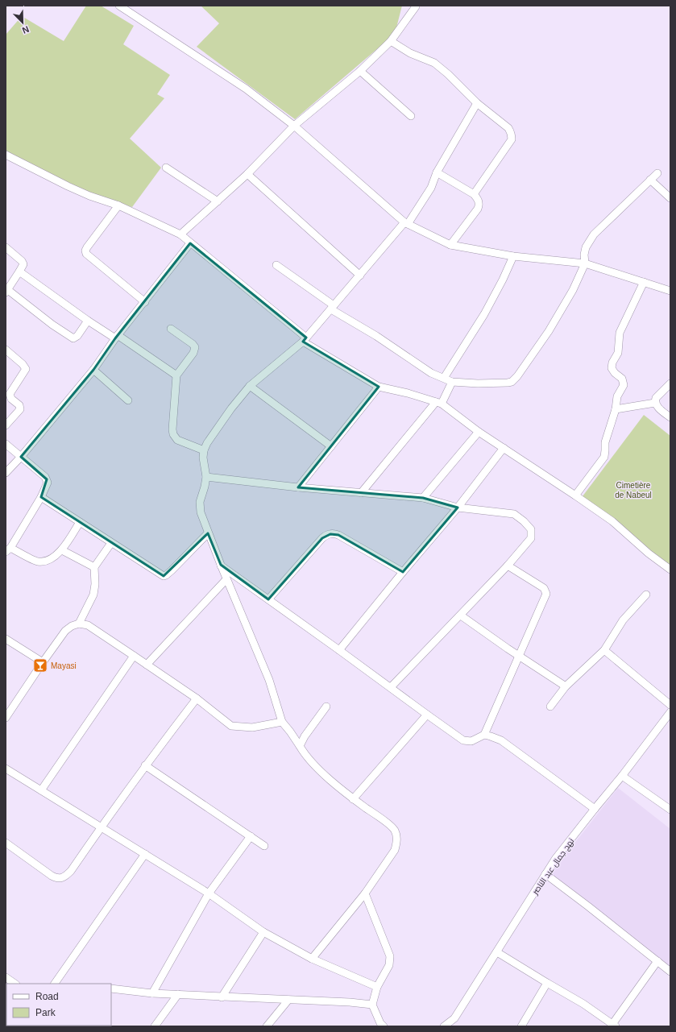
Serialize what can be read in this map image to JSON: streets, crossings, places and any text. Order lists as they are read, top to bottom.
{
  "streets": {
    "street": ["نهج جمال عبد الناصر"]
  },
  "parks": ["Cimetière de Nabeul"],
  "places": {
    "bar": ["Mayasi"]
  },
  "legend": ["Road", "Park"],
  "north": "bottom right"
}
